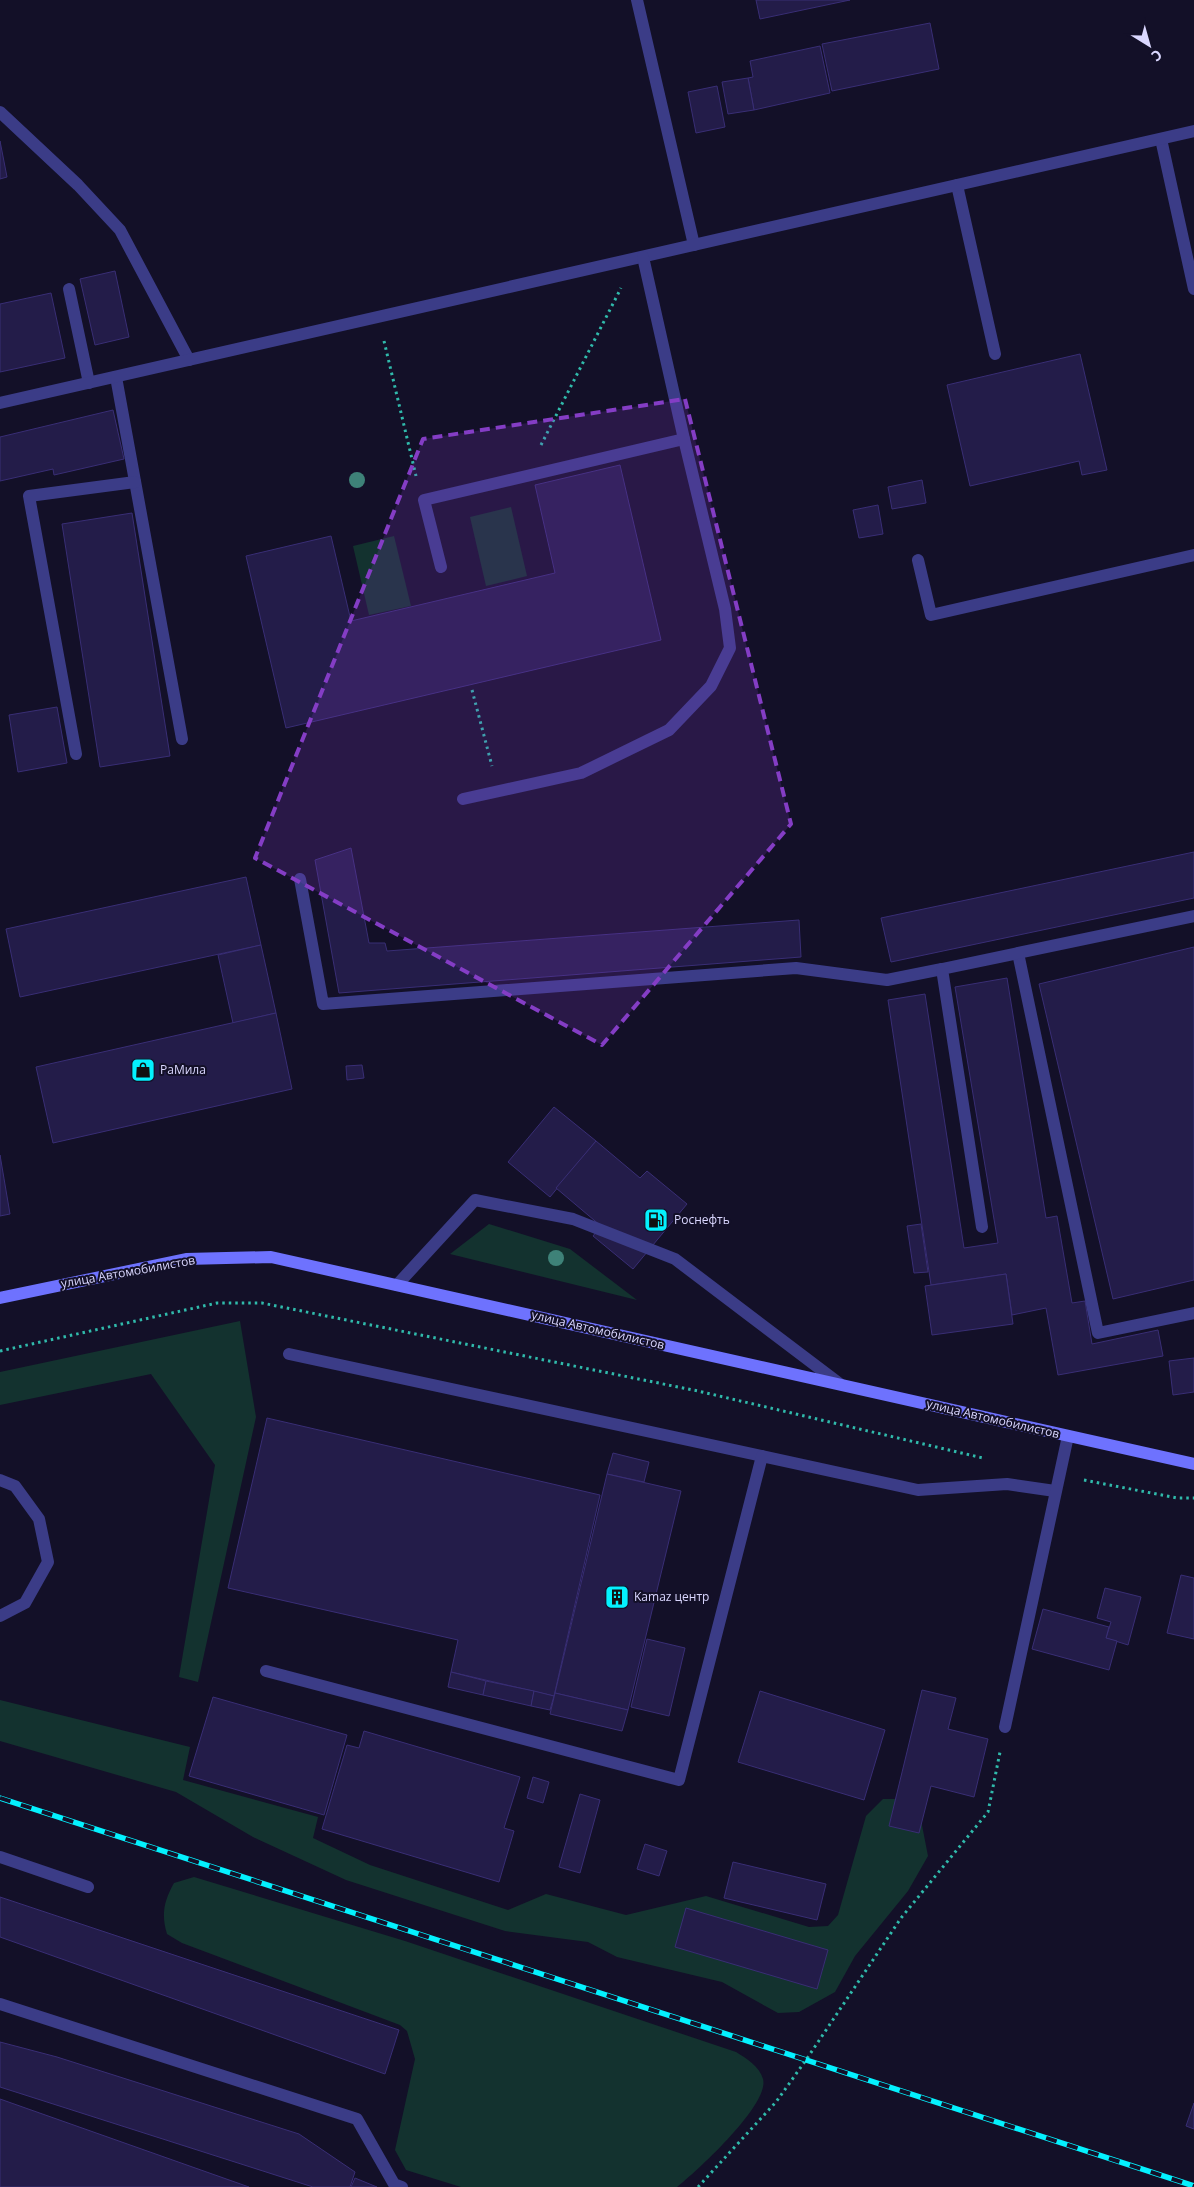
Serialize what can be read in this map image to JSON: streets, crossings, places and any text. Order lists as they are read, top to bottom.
{
  "streets": {
    "street": ["улица Автомобилистов"]
  },
  "places": {
    "shop": ["РаМила"],
    "fuel station": ["Роснефть"],
    "building": ["Kamaz центр"]
  },
  "north": "bottom right"
}
